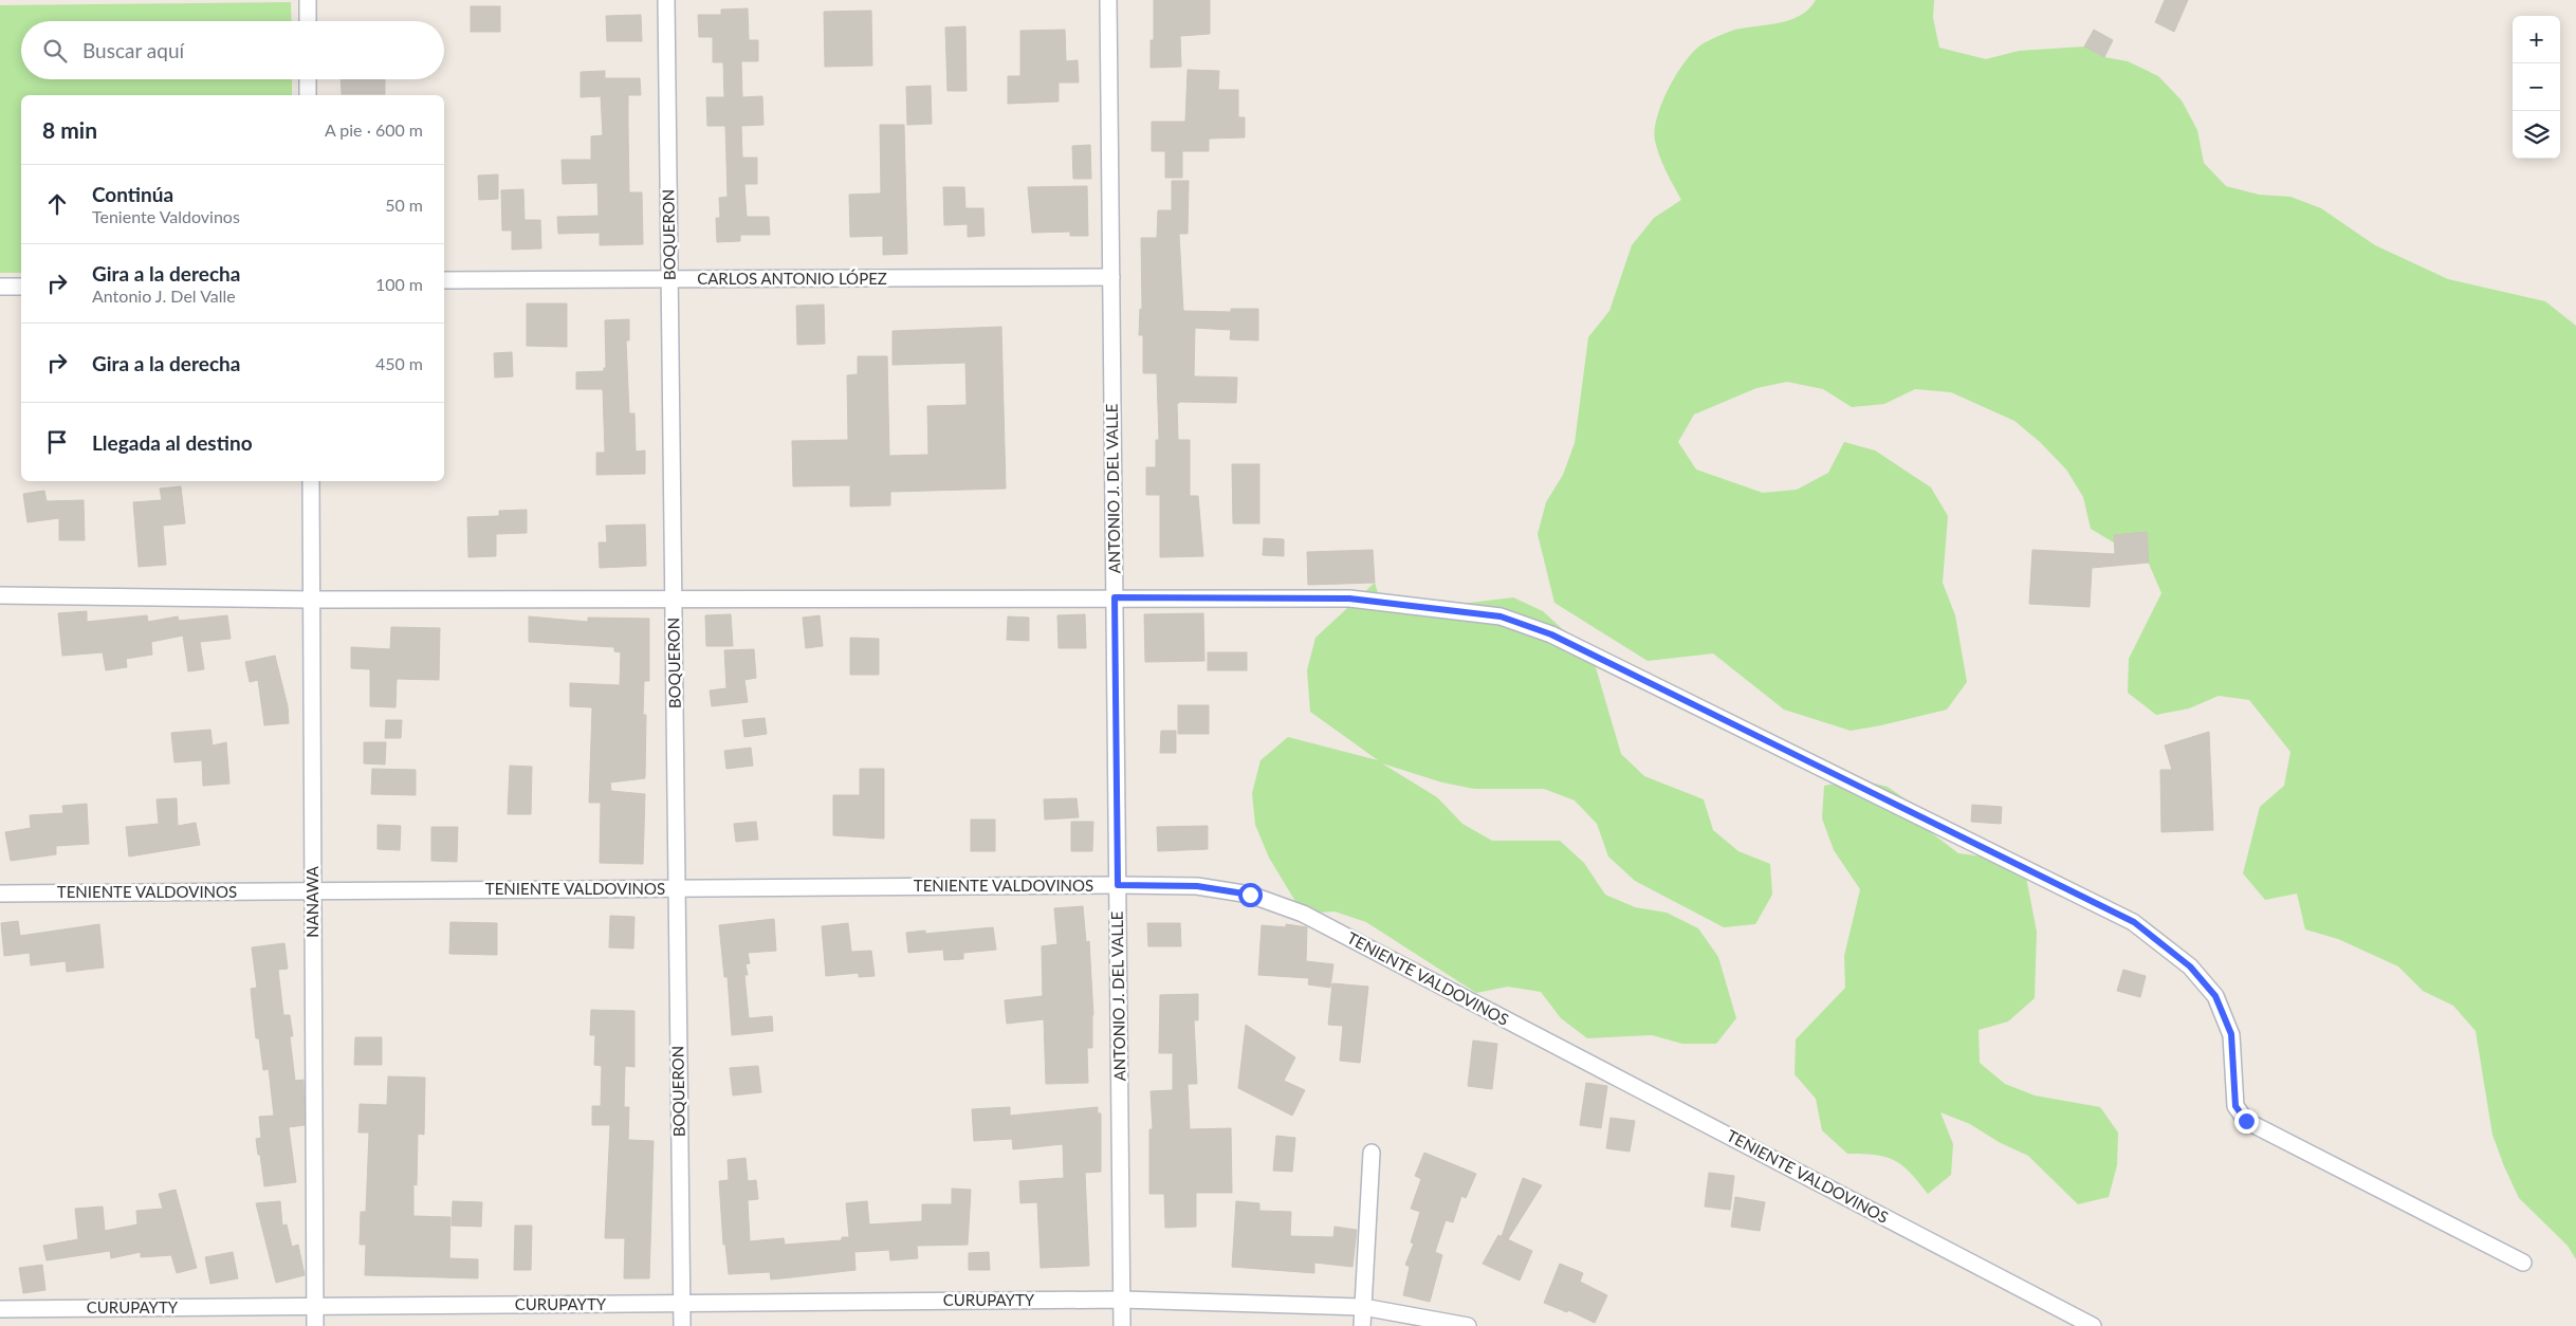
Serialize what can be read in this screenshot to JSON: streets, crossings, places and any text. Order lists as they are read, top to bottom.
{
  "streets": {
    "street": [
      "BOQUERON",
      "CARLOS ANTONIO LÓPEZ",
      "ANTONIO J. DEL VALLE",
      "TENIENTE VALDOVINOS",
      "NANAWA",
      "CURUPAYTY"
    ]
  },
  "crossings": [
    ["BOQUERON", "CARLOS ANTONIO LÓPEZ"],
    ["BOQUERON", "TENIENTE VALDOVINOS"],
    ["BOQUERON", "CURUPAYTY"],
    ["CARLOS ANTONIO LÓPEZ", "ANTONIO J. DEL VALLE"],
    ["ANTONIO J. DEL VALLE", "TENIENTE VALDOVINOS"],
    ["ANTONIO J. DEL VALLE", "CURUPAYTY"],
    ["TENIENTE VALDOVINOS", "NANAWA"],
    ["NANAWA", "CURUPAYTY"]
  ],
  "page": {
    "map_buttons": ["+", "−"],
    "search": "Buscar aquí",
    "heading": ["8 min", "A pie · 600 m"],
    "list": [
      ["Continúa", "Teniente Valdovinos", "50 m"],
      ["Gira a la derecha", "Antonio J. Del Valle", "100 m"],
      ["Gira a la derecha", "450 m"],
      "Llegada al destino"
    ]
  }
}
